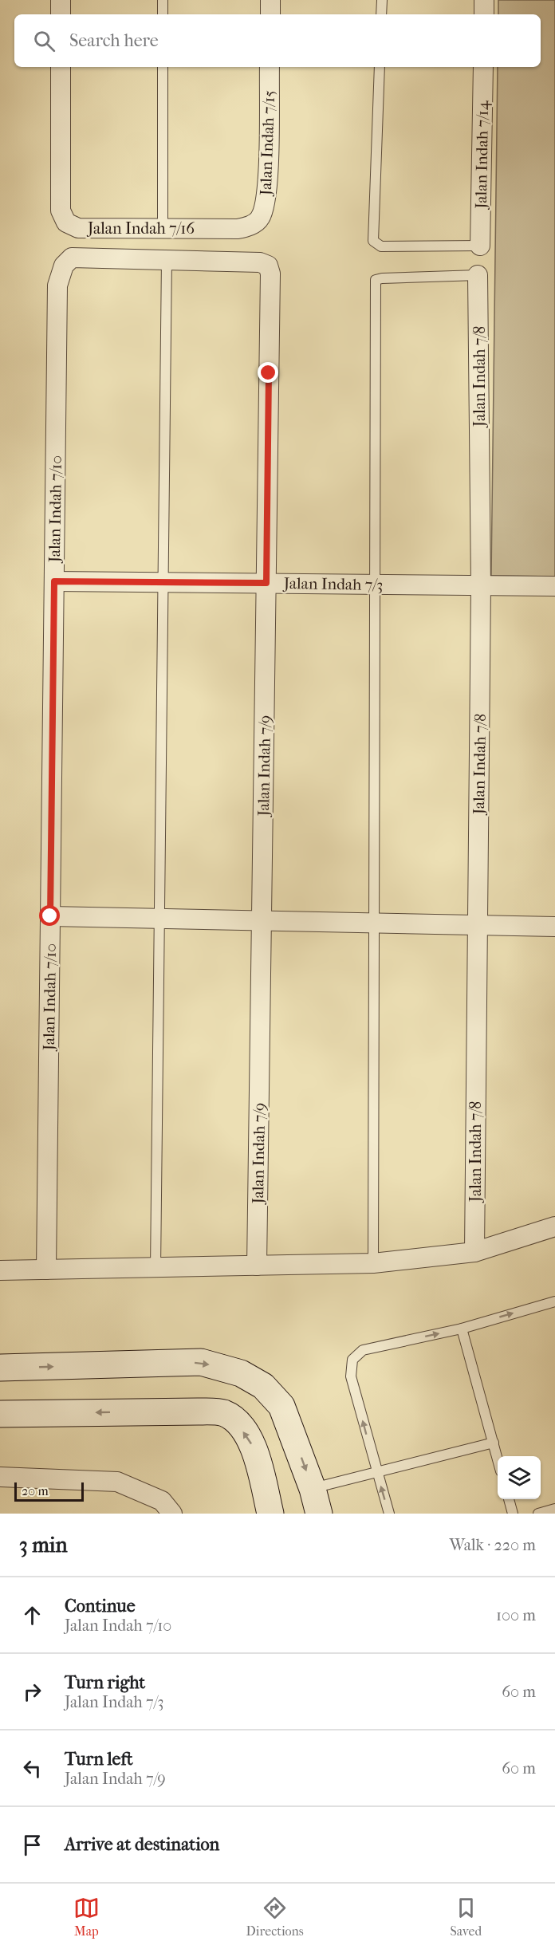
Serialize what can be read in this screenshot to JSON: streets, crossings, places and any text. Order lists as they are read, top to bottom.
{
  "streets": {
    "street": [
      "Jalan Indah 7/15",
      "Jalan Indah 7/14",
      "Jalan Indah 7/16",
      "Jalan Indah 7/8",
      "Jalan Indah 7/10",
      "Jalan Indah 7/3",
      "Jalan Indah 7/9"
    ]
  },
  "crossings": [
    ["Jalan Indah 7/15", "Jalan Indah 7/16"],
    ["Jalan Indah 7/8", "Jalan Indah 7/3"],
    ["Jalan Indah 7/10", "Jalan Indah 7/3"],
    ["Jalan Indah 7/10", "Jalan Indah 7/9"],
    ["Jalan Indah 7/3", "Jalan Indah 7/9"]
  ],
  "scale_bar": "20 m",
  "page": {
    "search": "Search here",
    "scale": "20 m",
    "heading": ["3 min", "Walk · 220 m"],
    "list": [
      ["Continue", "Jalan Indah 7/10", "100 m"],
      ["Turn right", "Jalan Indah 7/3", "60 m"],
      ["Turn left", "Jalan Indah 7/9", "60 m"],
      "Arrive at destination"
    ],
    "nav": ["Map", "Directions", "Saved"]
  }
}
